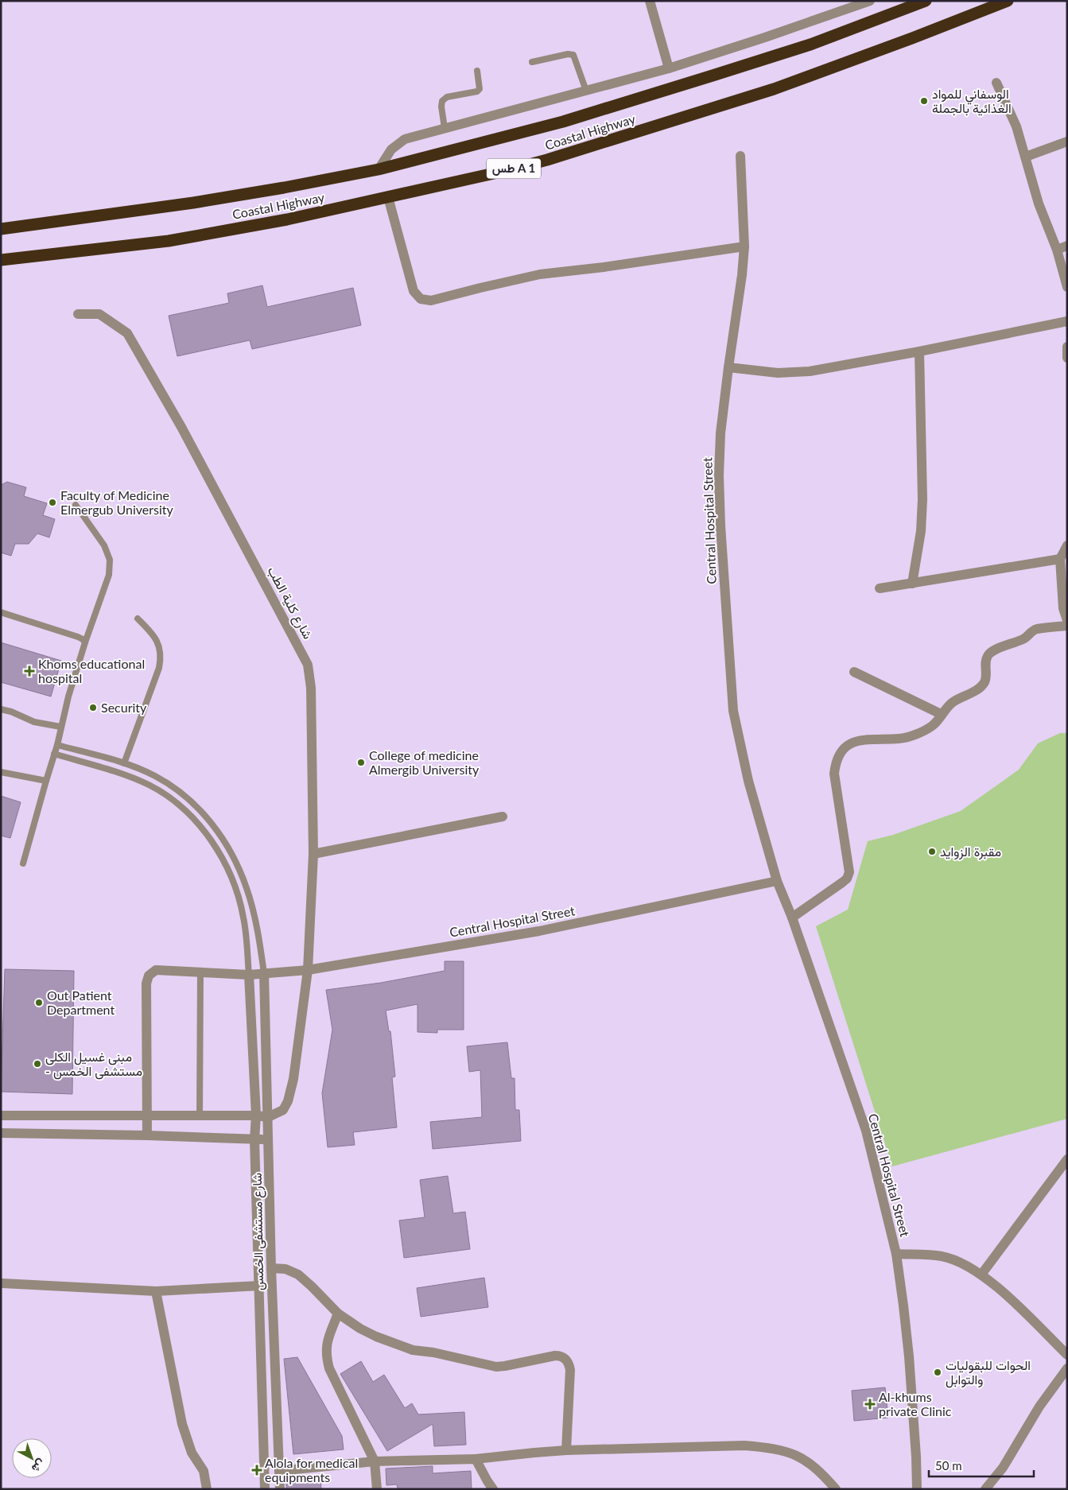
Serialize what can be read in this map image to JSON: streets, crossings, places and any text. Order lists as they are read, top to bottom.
{
  "streets": {
    "highway": ["Coastal Highway", "طس A 1"],
    "street": ["Central Hospital Street", "شارع كلية الطب", "شارع مستشفى الخمس"]
  },
  "crossings": [
    ["Central Hospital Street", "شارع كلية الطب"],
    ["Central Hospital Street", "شارع مستشفى الخمس"],
    ["شارع كلية الطب", "شارع مستشفى الخمس"]
  ],
  "places": {
    "other": [
      "الوسفاني للمواد الغذائية بالجملة",
      "Faculty of Medicine Elmergub University",
      "Security",
      "College of medicine Almergib University",
      "مقبرة الزوايد",
      "Out Patient Department",
      "مبنى غسيل الكلى - مستشفى الخمس",
      "الحوات للبقوليات والتوابل"
    ],
    "health": ["Khoms educational hospital", "Al-khums private Clinic", "Alola for medical equipments"]
  },
  "scale_bar": "50 m",
  "north": "bottom right"
}
